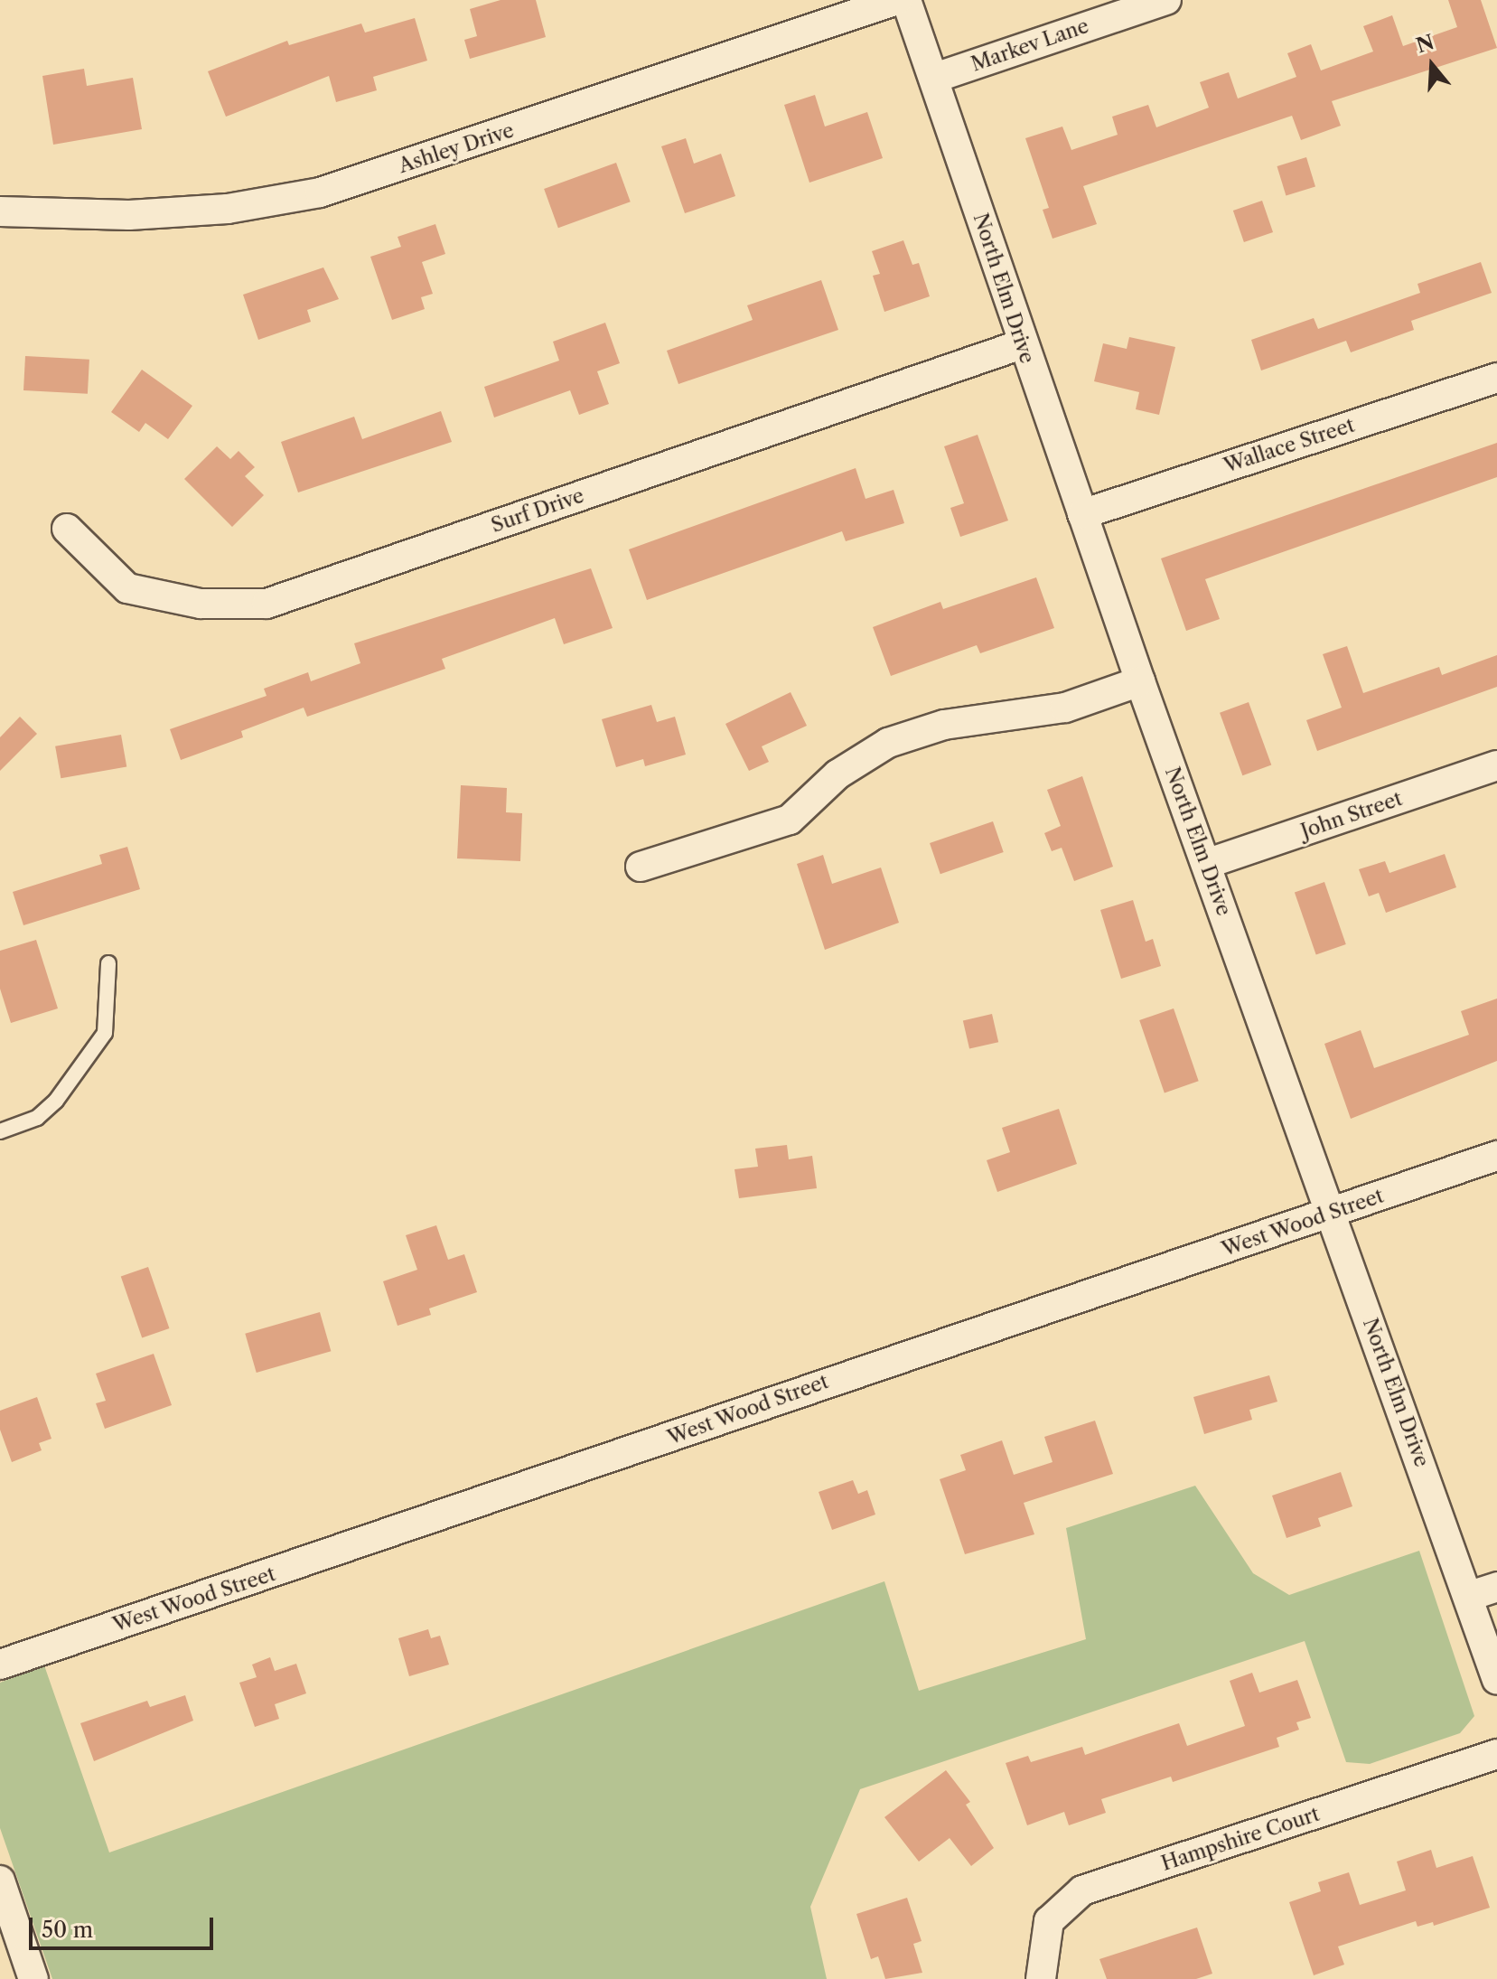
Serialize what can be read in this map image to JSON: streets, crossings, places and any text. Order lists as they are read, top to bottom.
{
  "streets": {
    "street": [
      "Markev Lane",
      "Ashley Drive",
      "North Elm Drive",
      "Wallace Street",
      "Surf Drive",
      "John Street",
      "West Wood Street",
      "Hampshire Court"
    ]
  },
  "crossings": [
    ["Markev Lane", "North Elm Drive"],
    ["North Elm Drive", "Wallace Street"],
    ["North Elm Drive", "Surf Drive"],
    ["North Elm Drive", "John Street"],
    ["North Elm Drive", "West Wood Street"]
  ],
  "scale_bar": "50 m",
  "north": "top"
}
